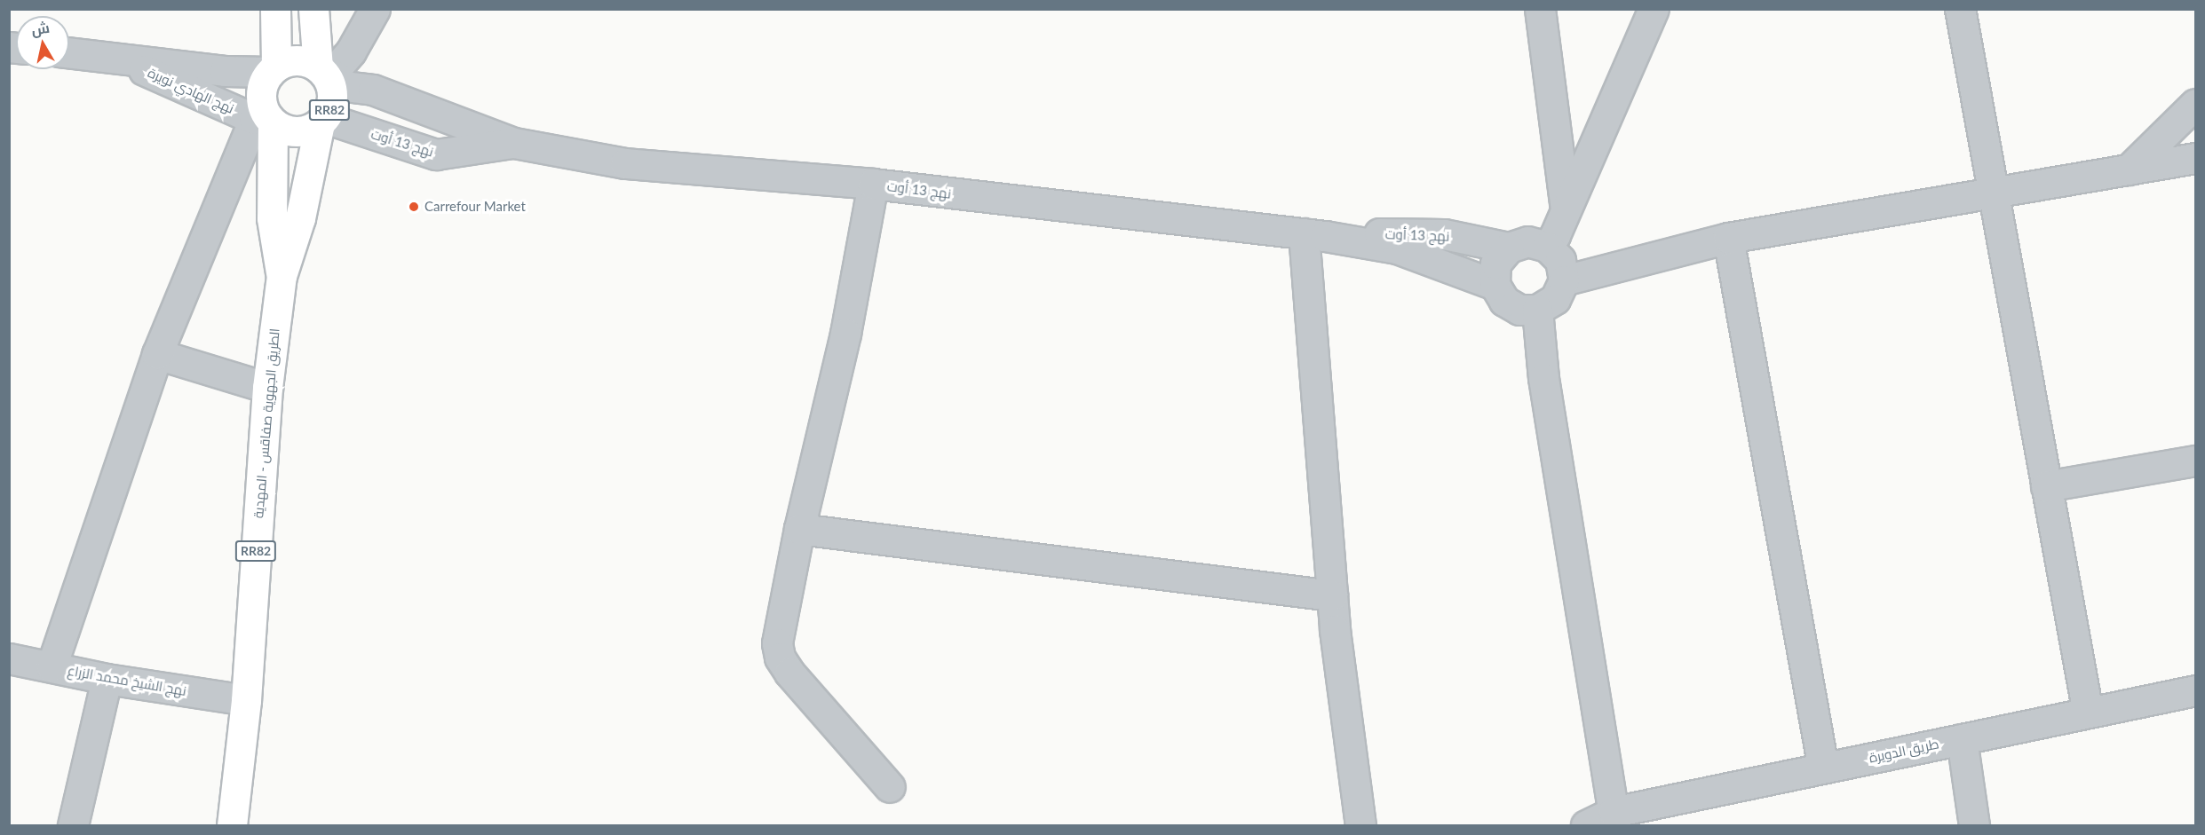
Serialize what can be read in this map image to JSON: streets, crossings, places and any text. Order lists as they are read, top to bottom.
{
  "streets": {
    "main road": ["RR82", "الطريق الجهوية صفاقس - المهدية"],
    "street": [
      "نهج الهادي نويرة",
      "نهج 13 أوت",
      "نهج الشيخ محمد الزراع",
      "طريق الدويرة"
    ]
  },
  "crossings": [
    ["نهج الهادي نويرة", "RR82"],
    ["نهج الهادي نويرة", "نهج 13 أوت"],
    ["نهج الهادي نويرة", "الطريق الجهوية صفاقس - المهدية"],
    ["RR82", "نهج 13 أوت"],
    ["RR82", "الطريق الجهوية صفاقس - المهدية"],
    ["نهج 13 أوت", "الطريق الجهوية صفاقس - المهدية"],
    ["الطريق الجهوية صفاقس - المهدية", "نهج الشيخ محمد الزراع"]
  ],
  "places": ["Carrefour Market"],
  "north": "top"
}
